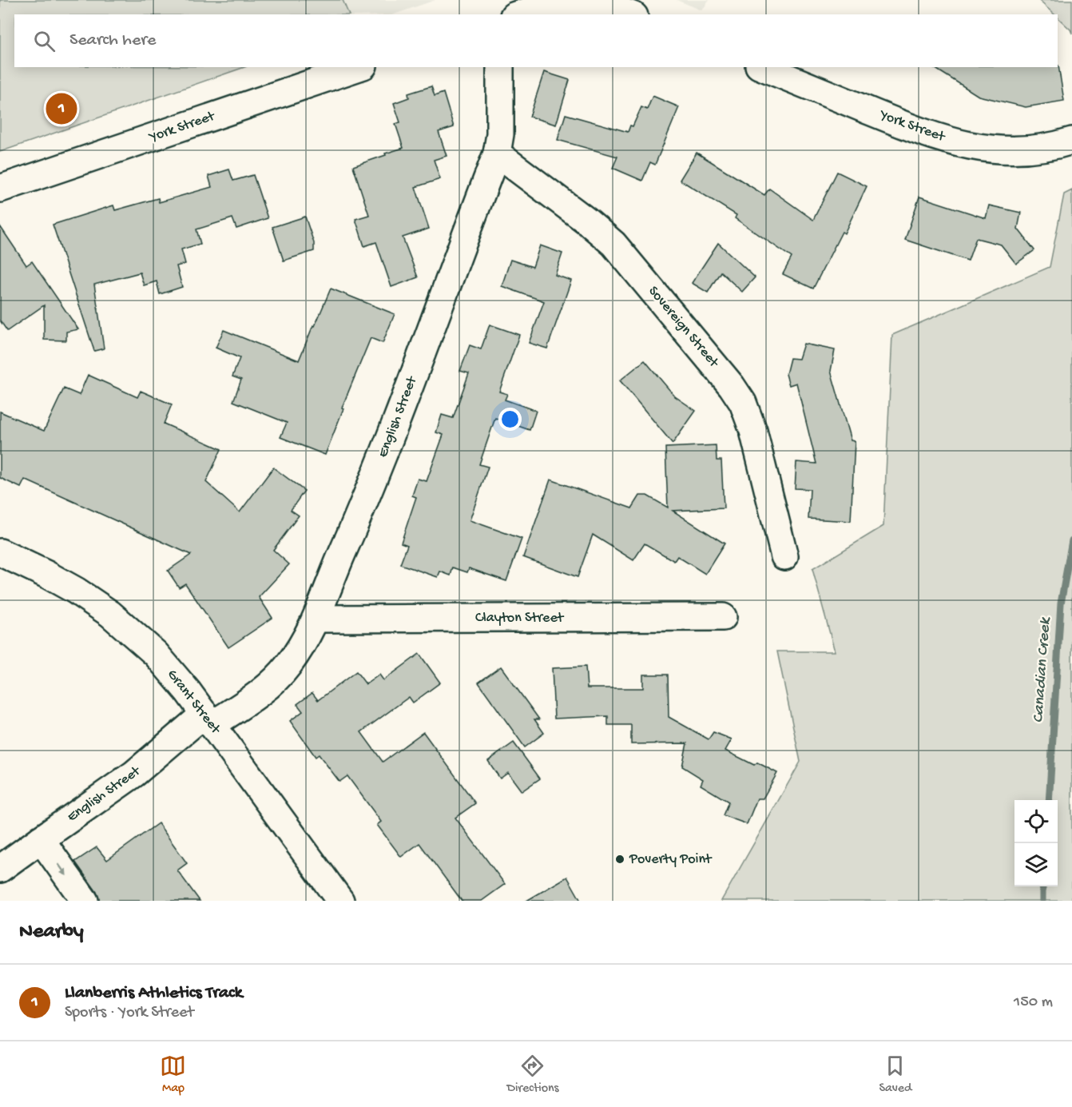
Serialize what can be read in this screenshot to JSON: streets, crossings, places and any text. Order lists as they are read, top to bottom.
{
  "streets": {
    "street": [
      "York Street",
      "Sovereign Street",
      "English Street",
      "Clayton Street",
      "Grant Street"
    ]
  },
  "crossings": [
    ["Sovereign Street", "English Street"],
    ["English Street", "Clayton Street"],
    ["English Street", "Grant Street"]
  ],
  "water": ["Canadian Creek"],
  "places": ["Poverty Point"],
  "page": {
    "search": "Search here",
    "pins": "1",
    "heading": "Nearby",
    "list": [
      {
        "mark": "1",
        "name": "Llanberris Athletics Track",
        "note": "Sports · York Street",
        "value": "150 m"
      }
    ],
    "nav": ["Map", "Directions", "Saved"]
  }
}
